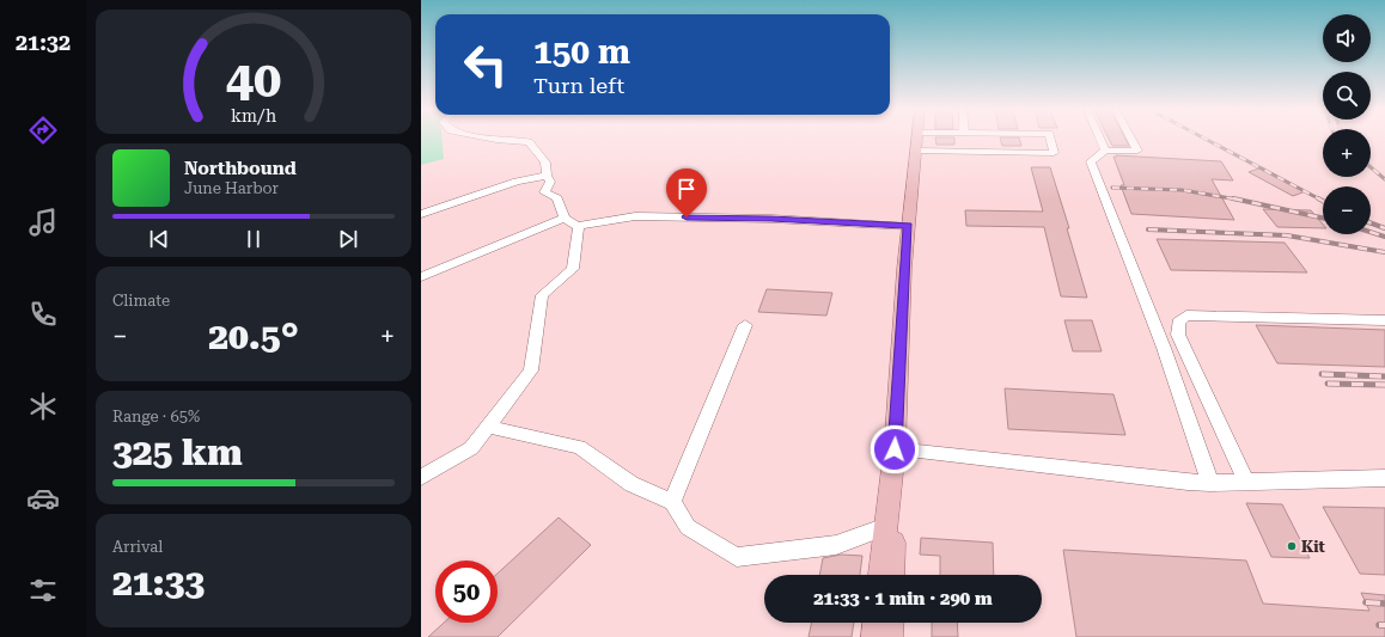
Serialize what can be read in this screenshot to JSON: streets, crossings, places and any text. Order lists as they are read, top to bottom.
{
  "places": ["Kit"],
  "page": {
    "tabs": "21:32",
    "map_buttons": ["+", "−"],
    "turn": ["150 m", "Turn left"],
    "song": ["Northbound", "June Harbor"],
    "tile": [
      "Climate",
      ["Range · 65%", "325 km"],
      ["Arrival", "21:33"]
    ],
    "heat": ["−", "20.5°", "+"],
    "limit": "50",
    "trip": "21:33 · 1 min · 290 m",
    "gauge": ["40", "km/h"]
  }
}
